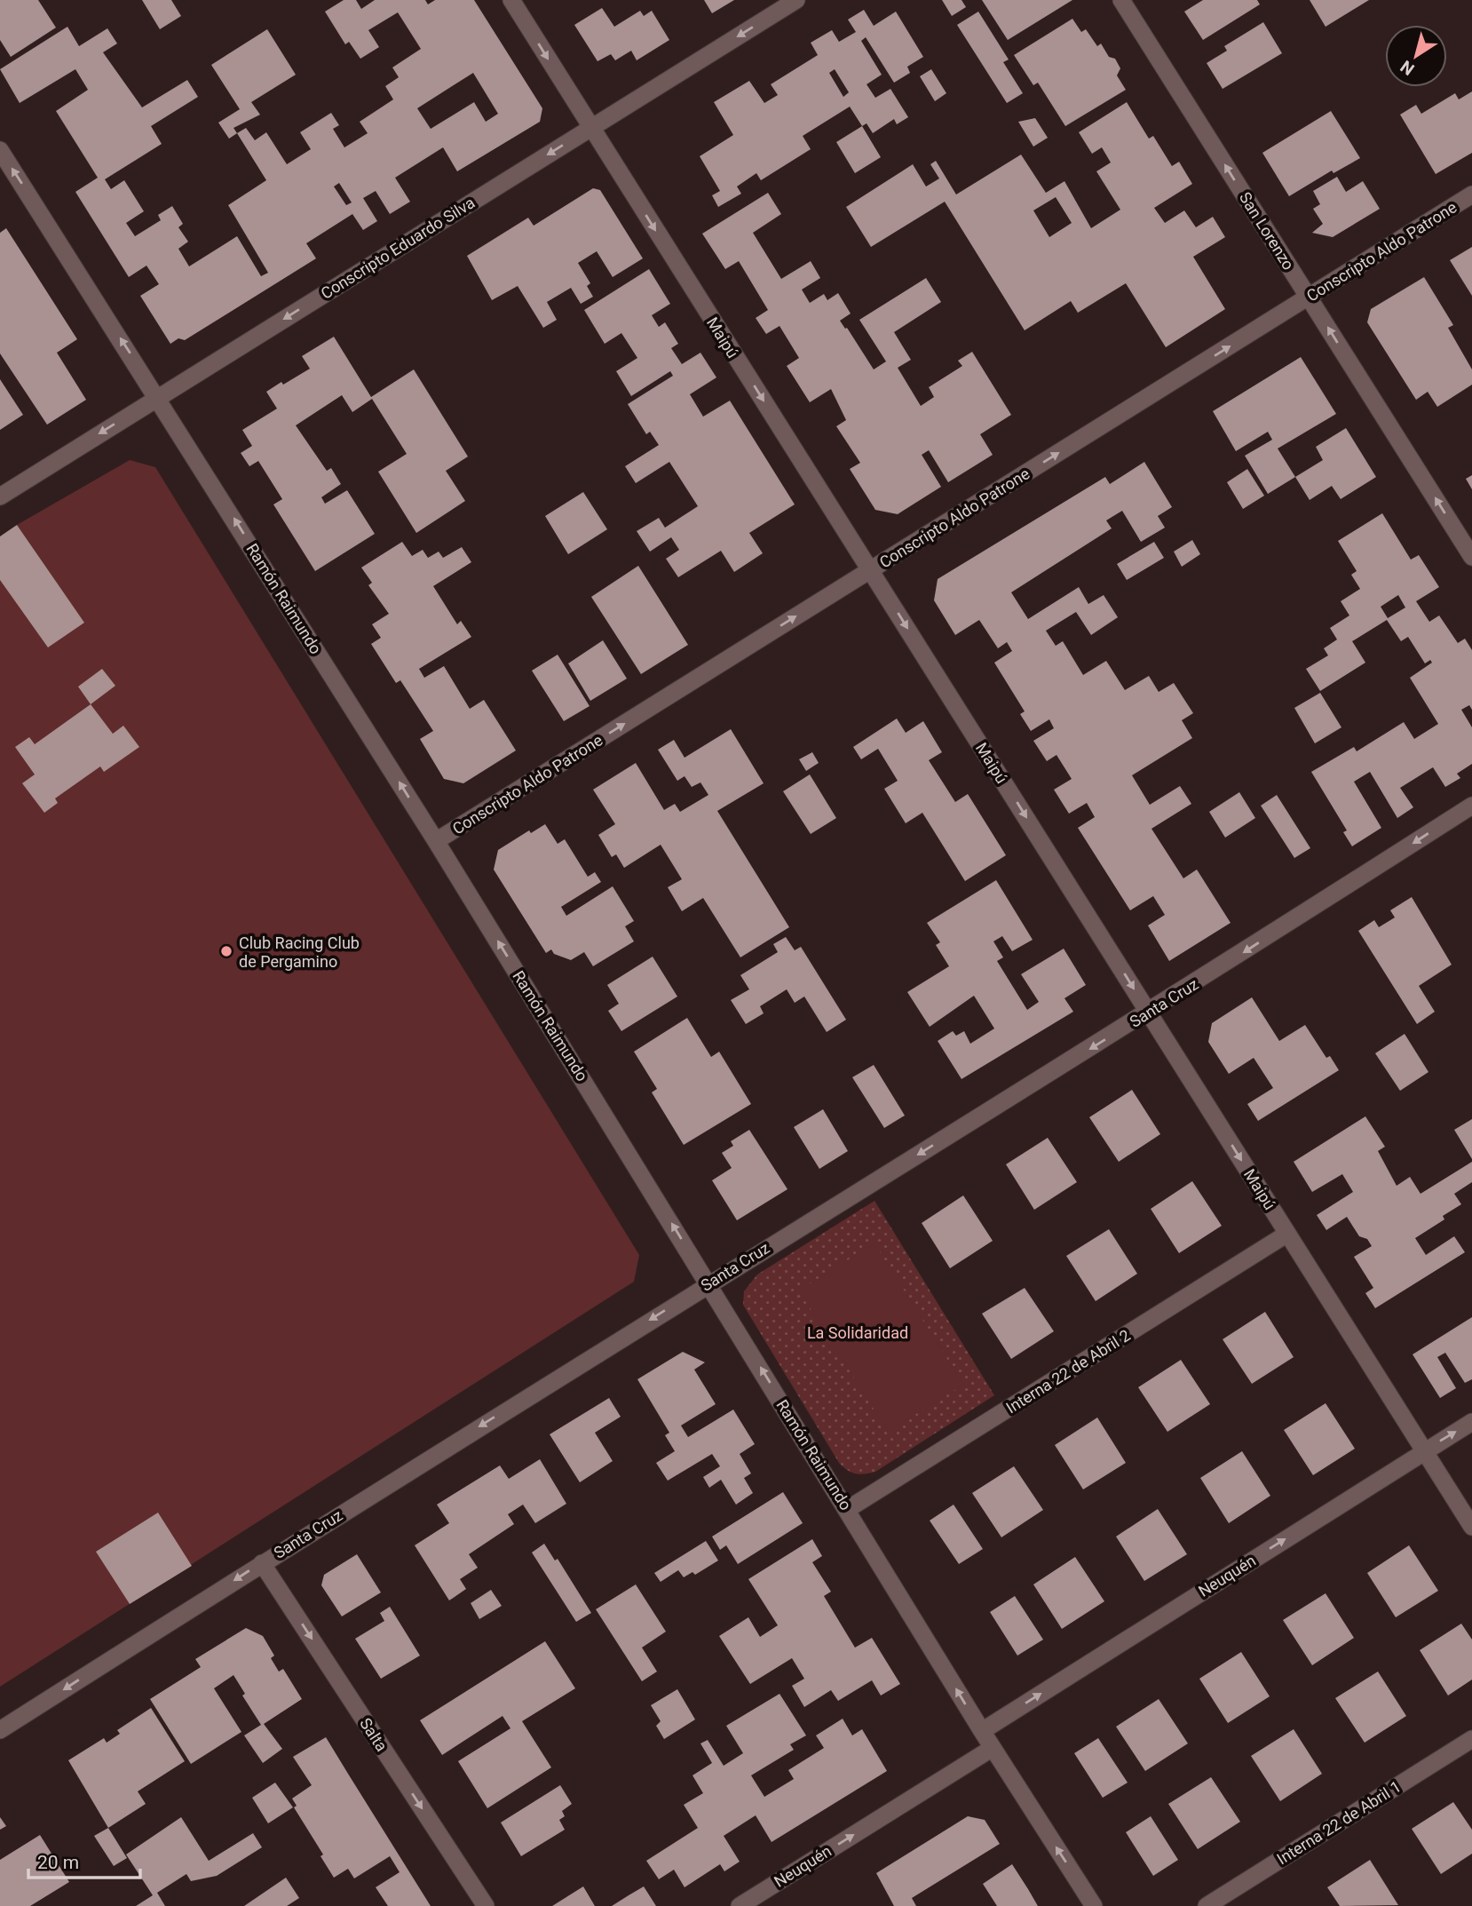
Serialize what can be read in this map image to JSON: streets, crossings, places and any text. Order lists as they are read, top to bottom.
{
  "streets": {
    "street": [
      "San Lorenzo",
      "Conscripto Eduardo Silva",
      "Conscripto Aldo Patrone",
      "Maipú",
      "Ramón Raimundo",
      "Santa Cruz",
      "Interna 22 de Abril 2",
      "Neuquén",
      "Salta",
      "Interna 22 de Abril 1"
    ]
  },
  "crossings": [
    ["San Lorenzo", "Conscripto Aldo Patrone"],
    ["Conscripto Eduardo Silva", "Maipú"],
    ["Conscripto Eduardo Silva", "Ramón Raimundo"],
    ["Conscripto Aldo Patrone", "Maipú"],
    ["Conscripto Aldo Patrone", "Ramón Raimundo"],
    ["Maipú", "Santa Cruz"],
    ["Maipú", "Interna 22 de Abril 2"],
    ["Maipú", "Neuquén"],
    ["Ramón Raimundo", "Santa Cruz"],
    ["Ramón Raimundo", "Interna 22 de Abril 2"],
    ["Ramón Raimundo", "Neuquén"],
    ["Santa Cruz", "Salta"]
  ],
  "one_way": [
    "San Lorenzo",
    "Conscripto Eduardo Silva",
    "Conscripto Aldo Patrone",
    "Maipú",
    "Ramón Raimundo",
    "Santa Cruz",
    "Neuquén",
    "Salta"
  ],
  "parks": ["La Solidaridad"],
  "places": ["Club Racing Club de Pergamino"],
  "scale_bar": "20 m",
  "north": "bottom left"
}
